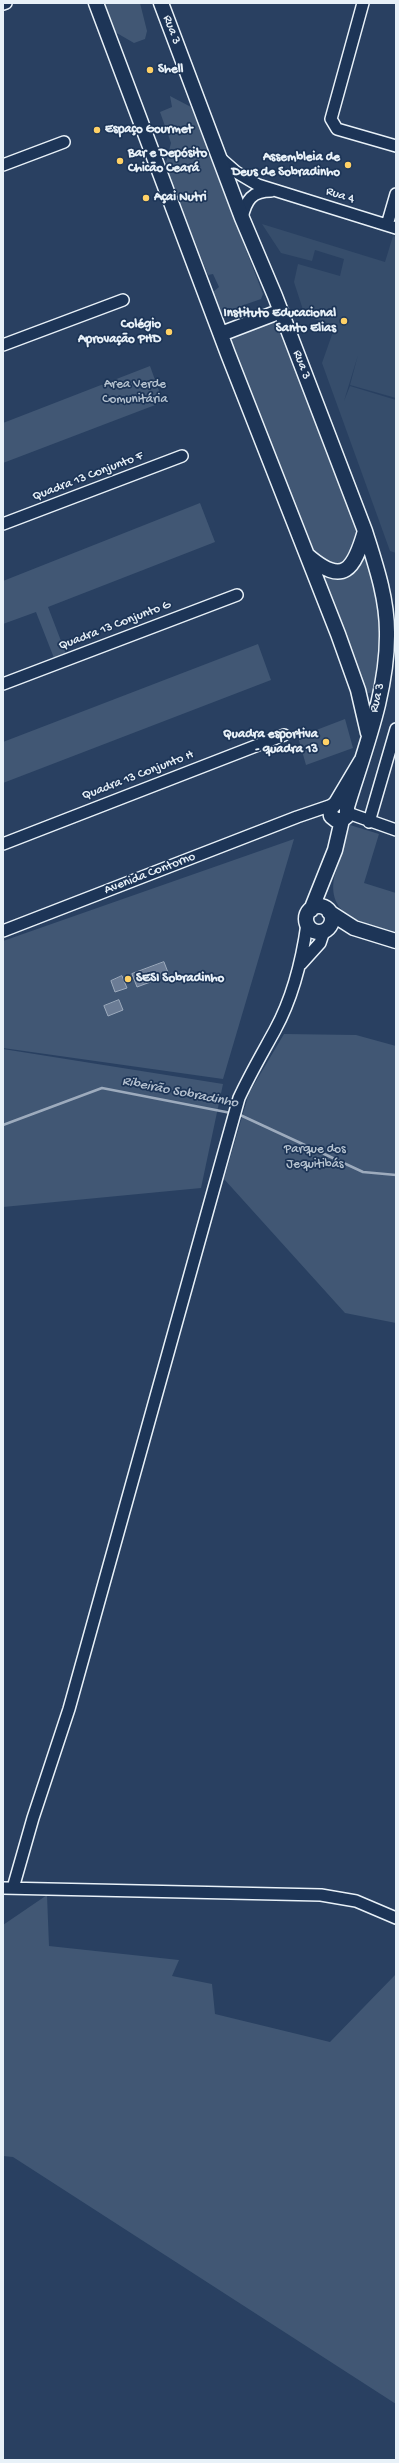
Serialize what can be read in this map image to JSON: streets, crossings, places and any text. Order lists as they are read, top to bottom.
{
  "streets": {
    "main road": ["Rua 3"],
    "street": [
      "Rua 4",
      "Quadra 13 Conjunto F",
      "Quadra 13 Conjunto G",
      "Quadra 13 Conjunto H",
      "Avenida Contorno"
    ]
  },
  "crossings": [
    ["Rua 3", "Rua 4"],
    ["Rua 3", "Avenida Contorno"]
  ],
  "water": ["Ribeirão Sobradinho"],
  "parks": ["Area Verde Comunitária", "Parque dos Jequitibás"],
  "places": [
    "Shell",
    "Espaço Gourmet",
    "Bar e Depósito Chicão Ceará",
    "Assembleia de Deus de Sobradinho",
    "Açai Nutri",
    "Instituto Educacional Santo Elias",
    "Colégio Aprovação PHD",
    "Quadra esportiva - quadra 13",
    "SESI Sobradinho"
  ]
}
